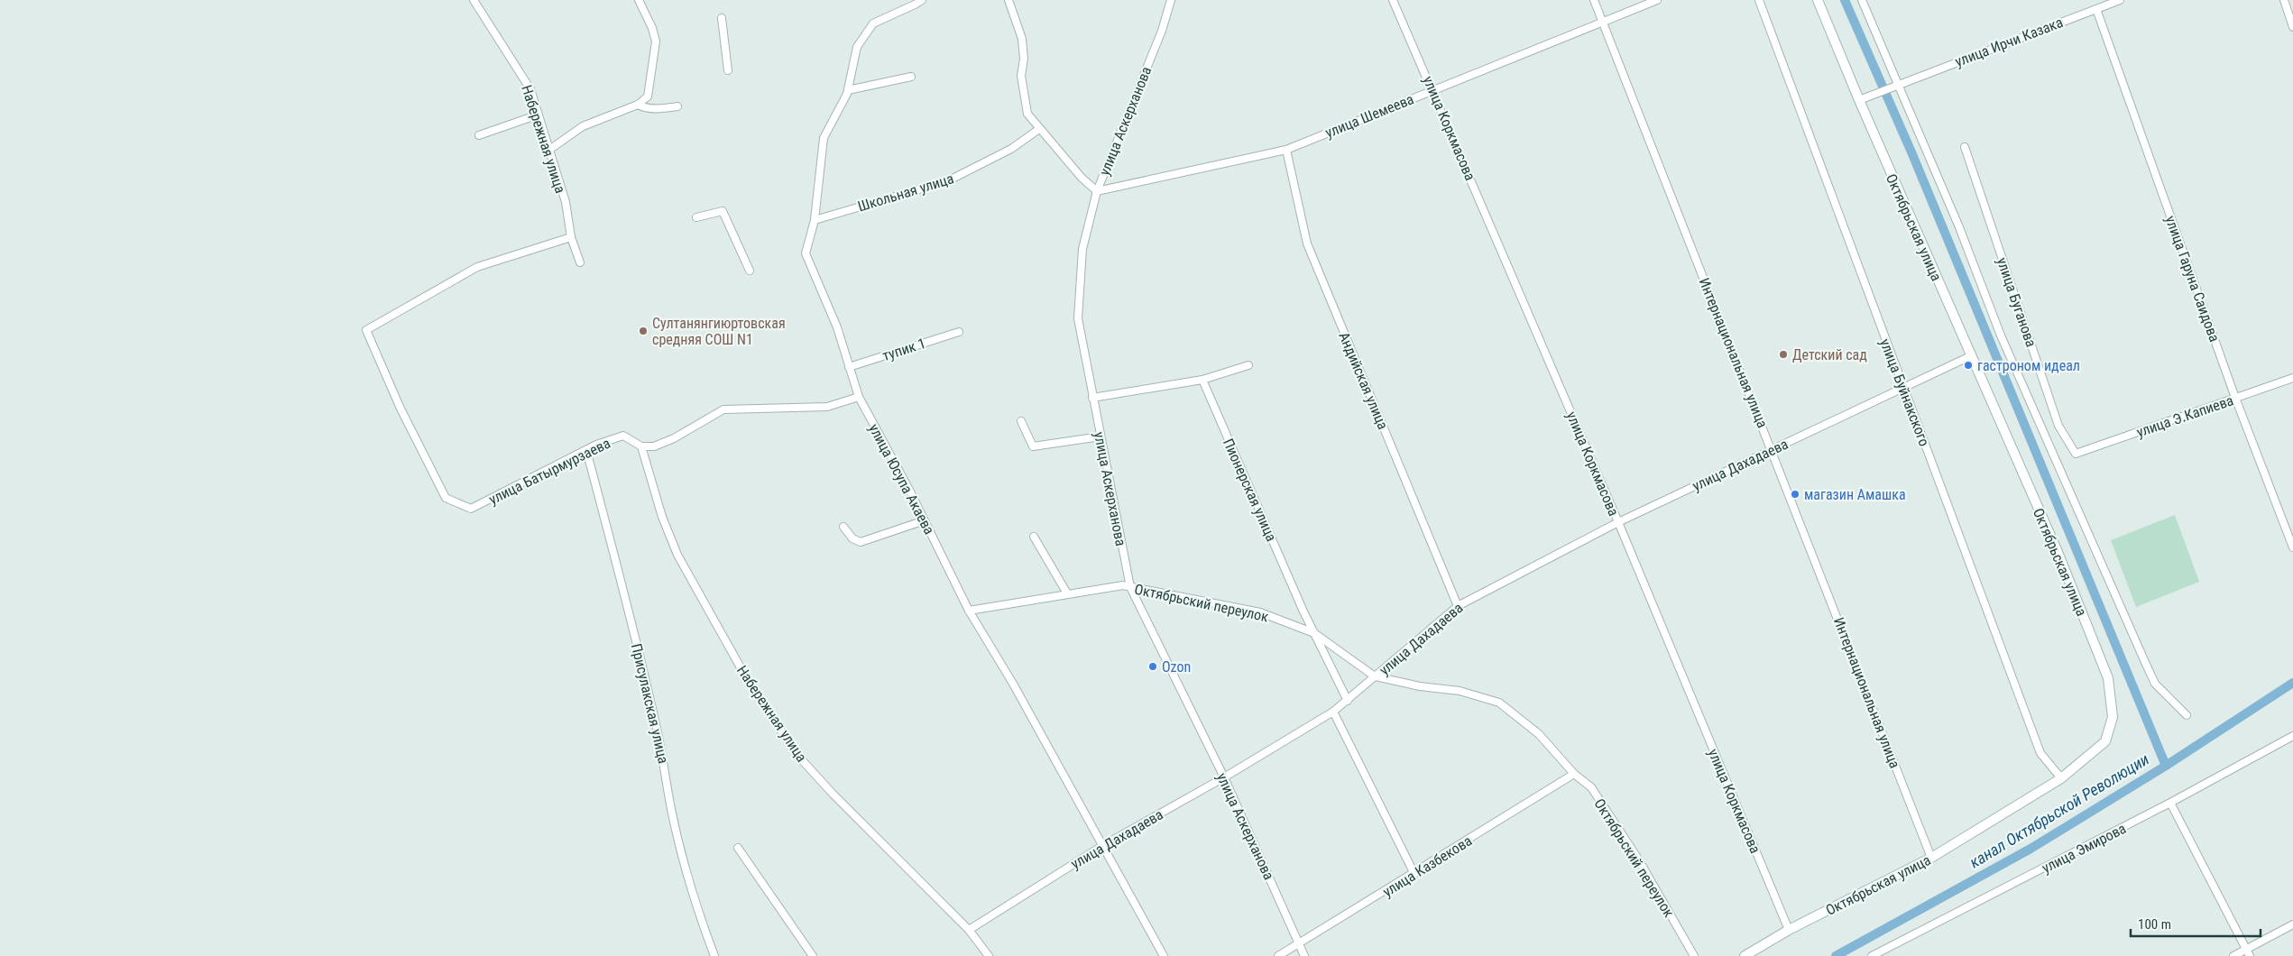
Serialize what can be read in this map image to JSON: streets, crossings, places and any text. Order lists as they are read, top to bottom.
{
  "streets": {
    "street": [
      "улица Ирчи Казака",
      "улица Шемеева",
      "улица Аскерханова",
      "улица Коркмасова",
      "Набережная улица",
      "Школьная улица",
      "Октябрьская улица",
      "улица Гаруна Саидова",
      "улица Буганова",
      "тупик 1",
      "Интернациональная улица",
      "Андийская улица",
      "улица Буйнакского",
      "улица Э.Капиева",
      "улица Дахадаева",
      "улица Батырмурзаева",
      "улица Юсупа Акаева",
      "Пионерская улица",
      "Октябрьский переулок",
      "Присулакская улица",
      "улица Эмирова",
      "улица Казбекова"
    ]
  },
  "crossings": [
    ["улица Ирчи Казака", "Октябрьская улица"],
    ["улица Ирчи Казака", "улица Гаруна Саидова"],
    ["улица Шемеева", "улица Аскерханова"],
    ["улица Шемеева", "улица Коркмасова"],
    ["улица Шемеева", "Интернациональная улица"],
    ["улица Шемеева", "Андийская улица"],
    ["улица Аскерханова", "улица Дахадаева"],
    ["улица Аскерханова", "Октябрьский переулок"],
    ["улица Аскерханова", "улица Казбекова"],
    ["улица Коркмасова", "Октябрьская улица"],
    ["улица Коркмасова", "улица Дахадаева"],
    ["Набережная улица", "улица Дахадаева"],
    ["Набережная улица", "улица Батырмурзаева"],
    ["Школьная улица", "улица Юсупа Акаева"],
    ["Октябрьская улица", "Интернациональная улица"],
    ["Октябрьская улица", "улица Буйнакского"],
    ["Октябрьская улица", "улица Дахадаева"],
    ["улица Гаруна Саидова", "улица Э.Капиева"],
    ["улица Буганова", "улица Э.Капиева"],
    ["тупик 1", "улица Юсупа Акаева"],
    ["Интернациональная улица", "улица Дахадаева"],
    ["Андийская улица", "улица Дахадаева"],
    ["улица Буйнакского", "улица Дахадаева"],
    ["улица Дахадаева", "улица Юсупа Акаева"],
    ["улица Дахадаева", "Пионерская улица"],
    ["улица Дахадаева", "Октябрьский переулок"],
    ["улица Батырмурзаева", "Присулакская улица"],
    ["улица Юсупа Акаева", "Октябрьский переулок"],
    ["Пионерская улица", "Октябрьский переулок"],
    ["Октябрьский переулок", "улица Казбекова"]
  ],
  "water": ["канал Октябрьской Революции"],
  "places": [
    "Султанянгиюртовская средняя СОШ N1",
    "Детский сад",
    "гастроном идеал",
    "магазин Амашка",
    "Ozon"
  ],
  "scale_bar": "100 m"
}
